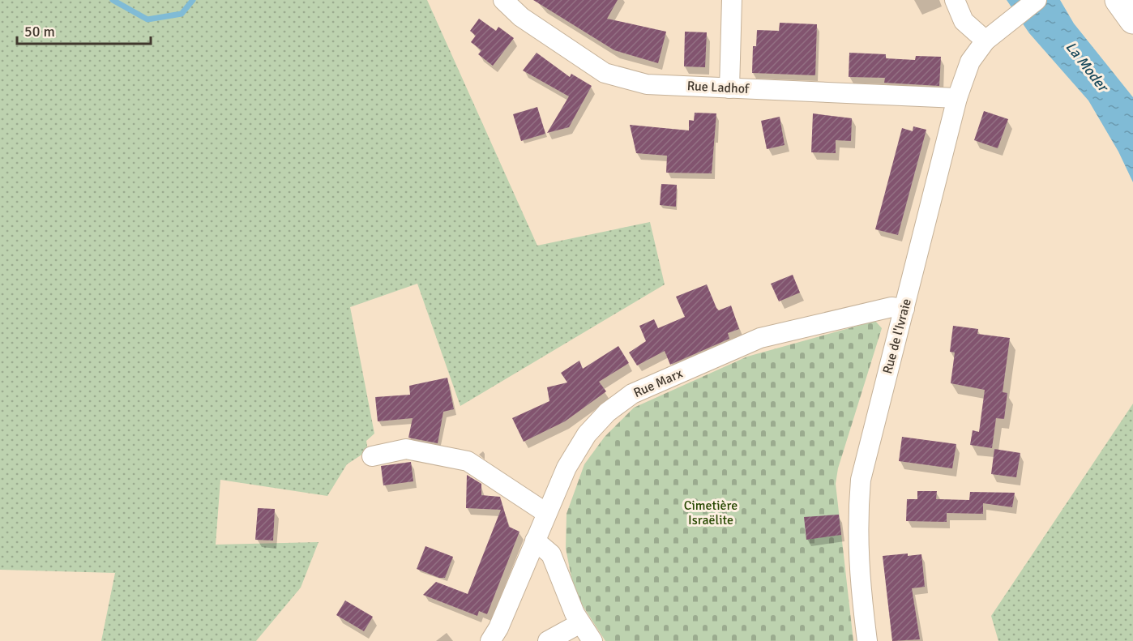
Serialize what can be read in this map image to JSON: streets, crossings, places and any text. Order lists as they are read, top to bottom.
{
  "streets": {
    "street": ["Rue Ladhof", "Rue de l'Ivraie", "Rue Marx"]
  },
  "crossings": [
    ["Rue Ladhof", "Rue de l'Ivraie"],
    ["Rue de l'Ivraie", "Rue Marx"]
  ],
  "water": ["La Moder"],
  "parks": ["Cimetière Israëlite"],
  "scale_bar": "50 m"
}
